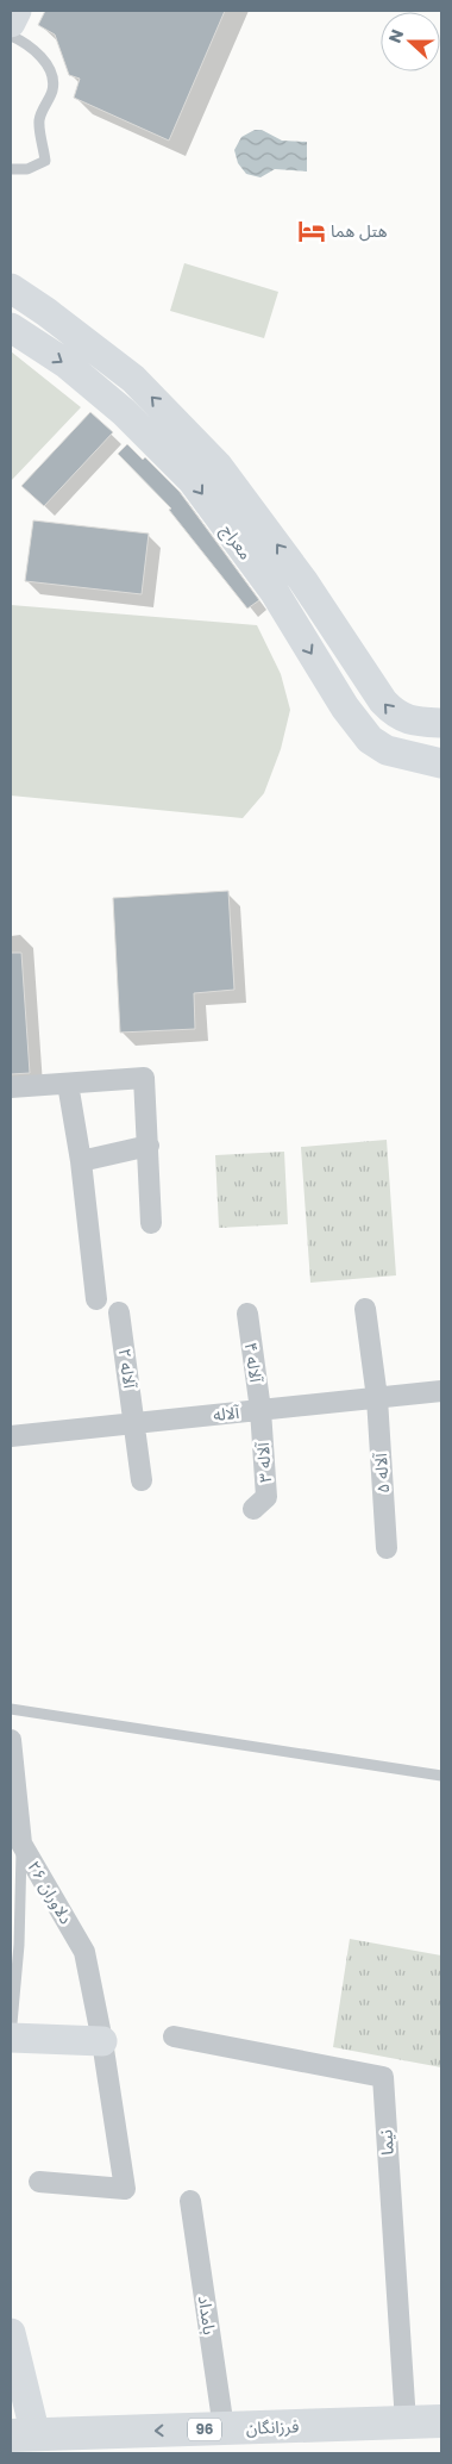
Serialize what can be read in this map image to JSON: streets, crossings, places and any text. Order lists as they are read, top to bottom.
{
  "streets": {
    "main road": ["فرزانگان", "96"],
    "street": [
      "معراج",
      "آلاله ۴",
      "آلاله ۲",
      "آلاله",
      "آلاله ۳",
      "آلاله ۵",
      "دلاوران ۲۶",
      "نیما",
      "بامداد"
    ]
  },
  "crossings": [
    ["آلاله ۴", "آلاله"],
    ["آلاله ۴", "آلاله ۳"],
    ["آلاله ۲", "آلاله"],
    ["آلاله", "آلاله ۳"],
    ["آلاله", "آلاله ۵"],
    ["نیما", "فرزانگان"],
    ["بامداد", "فرزانگان"]
  ],
  "one_way": ["فرزانگان"],
  "places": {
    "hotel": ["هتل هما"]
  },
  "north": "left"
}
